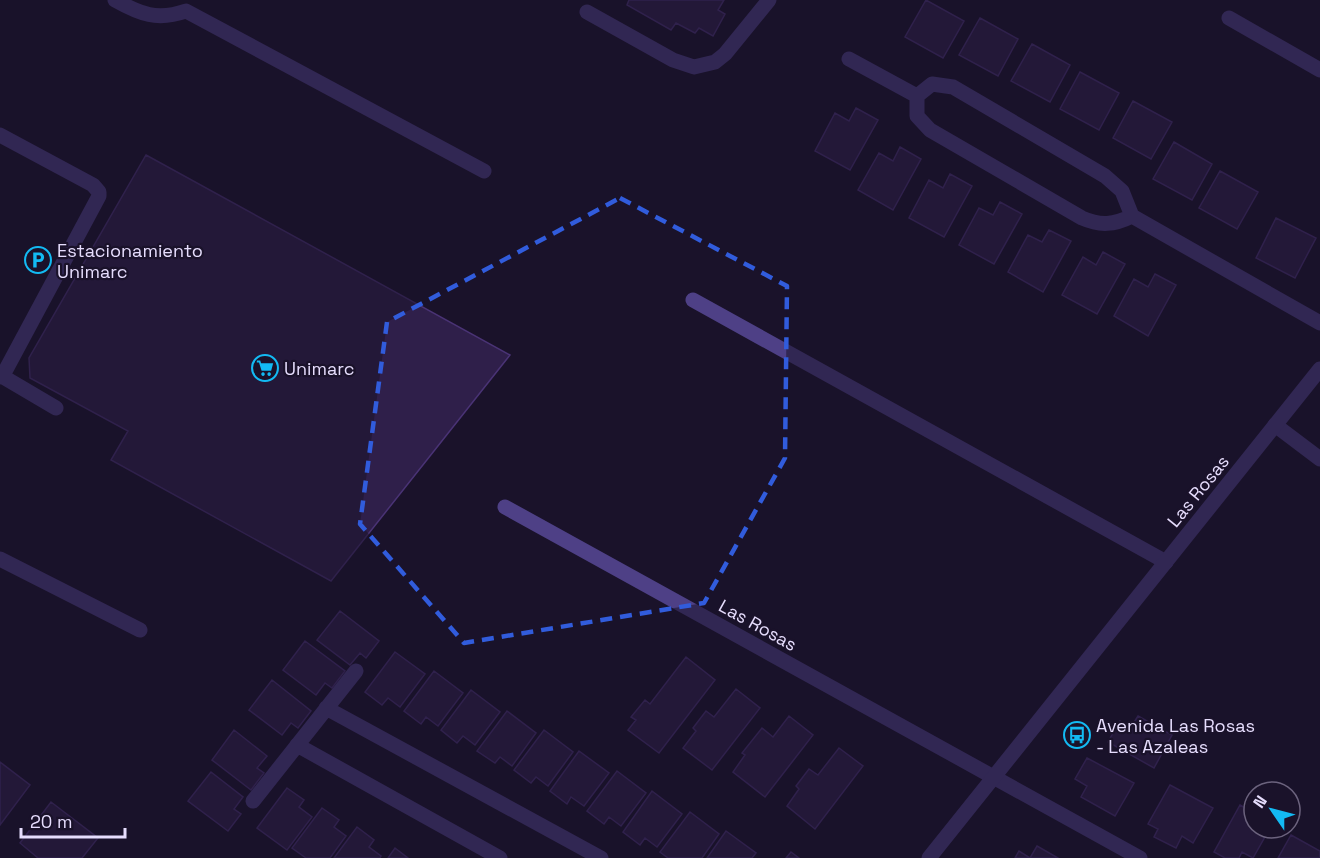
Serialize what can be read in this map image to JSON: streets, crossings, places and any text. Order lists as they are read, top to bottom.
{
  "streets": {
    "street": ["Las Rosas"]
  },
  "places": {
    "parking": ["Estacionamiento Unimarc"],
    "supermarket": ["Unimarc"],
    "bus stop": ["Avenida Las Rosas - Las Azaleas"]
  },
  "scale_bar": "20 m",
  "north": "top left"
}
